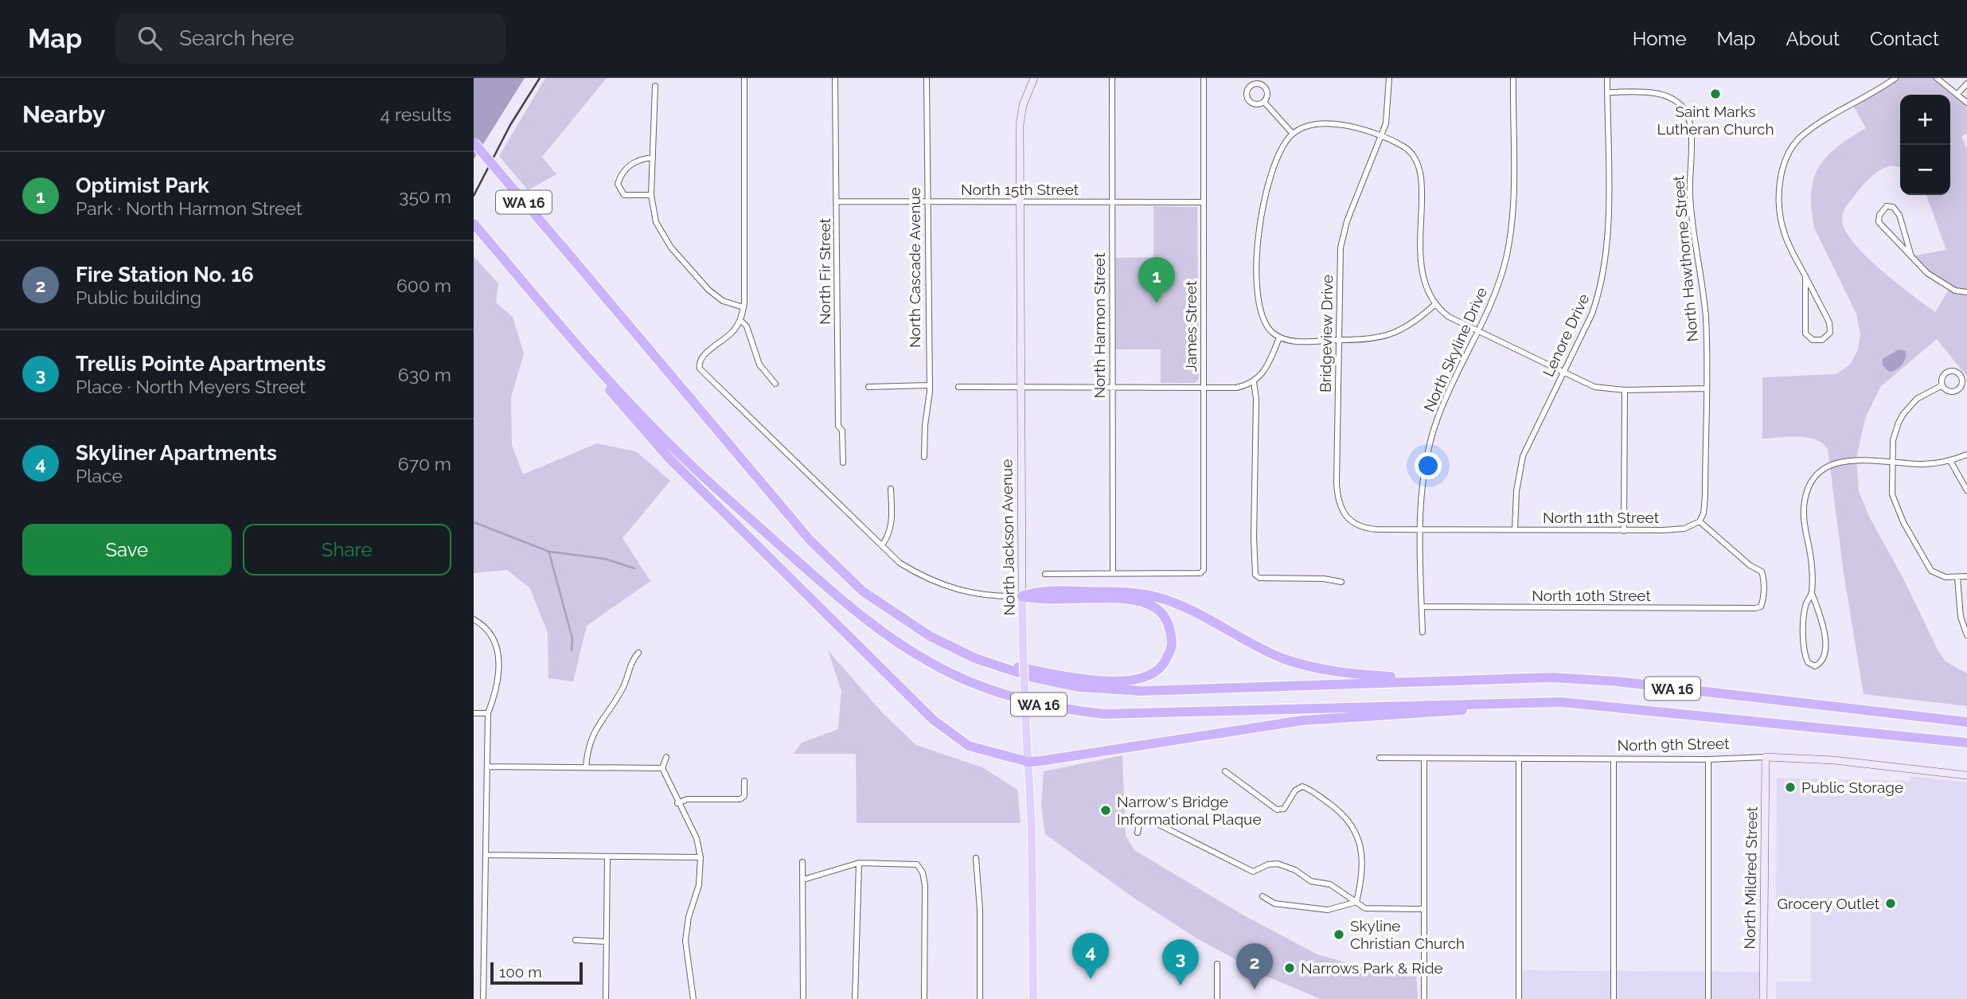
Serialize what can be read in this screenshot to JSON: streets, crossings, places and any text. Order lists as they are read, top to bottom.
{
  "streets": {
    "highway": ["WA 16"],
    "main road": ["North Jackson Avenue", "North 9th Street", "North Mildred Street"],
    "street": [
      "North 15th Street",
      "North Hawthorne Street",
      "North Cascade Avenue",
      "North Fir Street",
      "North Harmon Street",
      "James Street",
      "Bridgeview Drive",
      "Lenore Drive",
      "North Skyline Drive",
      "North 11th Street",
      "North 10th Street"
    ]
  },
  "crossings": [
    ["North 15th Street", "North Cascade Avenue"],
    ["North 15th Street", "North Fir Street"],
    ["North 15th Street", "North Harmon Street"],
    ["North 15th Street", "James Street"],
    ["North 15th Street", "North Jackson Avenue"],
    ["North Hawthorne Street", "Lenore Drive"],
    ["North Hawthorne Street", "North 11th Street"],
    ["North Hawthorne Street", "North 10th Street"],
    ["North Harmon Street", "James Street"],
    ["Bridgeview Drive", "North Skyline Drive"],
    ["Bridgeview Drive", "North 11th Street"],
    ["Lenore Drive", "North 11th Street"],
    ["North Skyline Drive", "North 11th Street"],
    ["North Skyline Drive", "North 10th Street"],
    ["North 11th Street", "North 10th Street"],
    ["North 9th Street", "North Mildred Street"]
  ],
  "places": [
    "Saint Marks Lutheran Church",
    "Public Storage",
    "Narrow's Bridge Informational Plaque",
    "Grocery Outlet",
    "Skyline Christian Church",
    "Narrows Park & Ride"
  ],
  "scale_bar": "100 m",
  "page": {
    "header": "Map",
    "search": "Search here",
    "nav": [
      "Home",
      "Map",
      "About",
      "Contact"
    ],
    "heading": ["Nearby", "4 results"],
    "map_buttons": ["+", "−"],
    "list": [
      {
        "mark": "1",
        "name": "Optimist Park",
        "note": "Park · North Harmon Street",
        "value": "350 m"
      },
      {
        "mark": "2",
        "name": "Fire Station No. 16",
        "note": "Public building",
        "value": "600 m"
      },
      {
        "mark": "3",
        "name": "Trellis Pointe Apartments",
        "note": "Place · North Meyers Street",
        "value": "630 m"
      },
      {
        "mark": "4",
        "name": "Skyliner Apartments",
        "note": "Place",
        "value": "670 m"
      }
    ],
    "pins": [
      "1",
      "4",
      "3",
      "2"
    ],
    "buttons": ["Save", "Share"],
    "scale": "100 m"
  }
}
